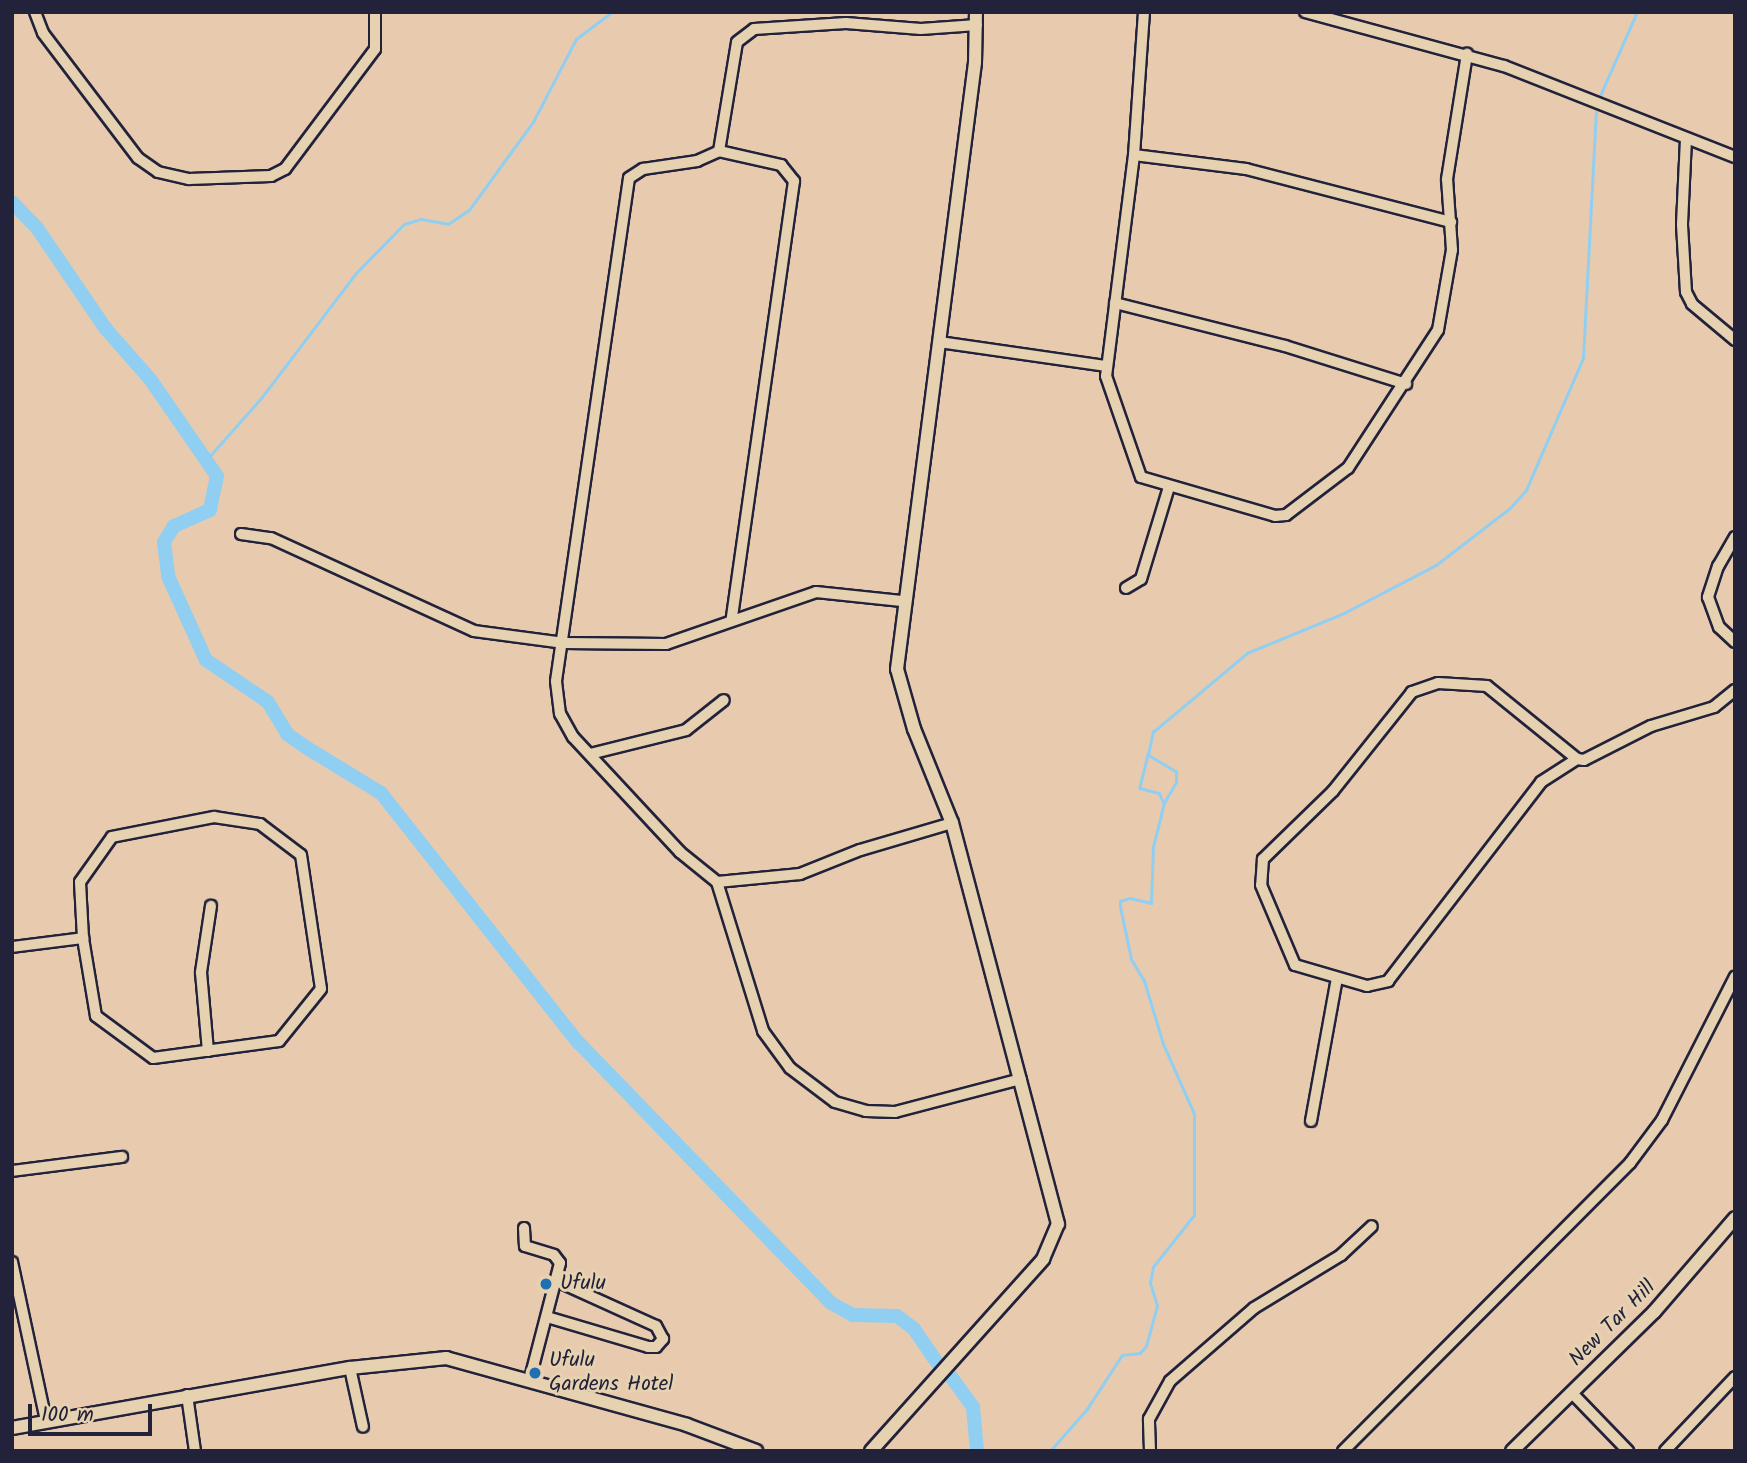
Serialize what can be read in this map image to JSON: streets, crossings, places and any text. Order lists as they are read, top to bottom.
{
  "streets": {
    "street": ["New Tar Hill"]
  },
  "places": ["Ufulu", "Ufulu Gardens Hotel"],
  "scale_bar": "100 m"
}
